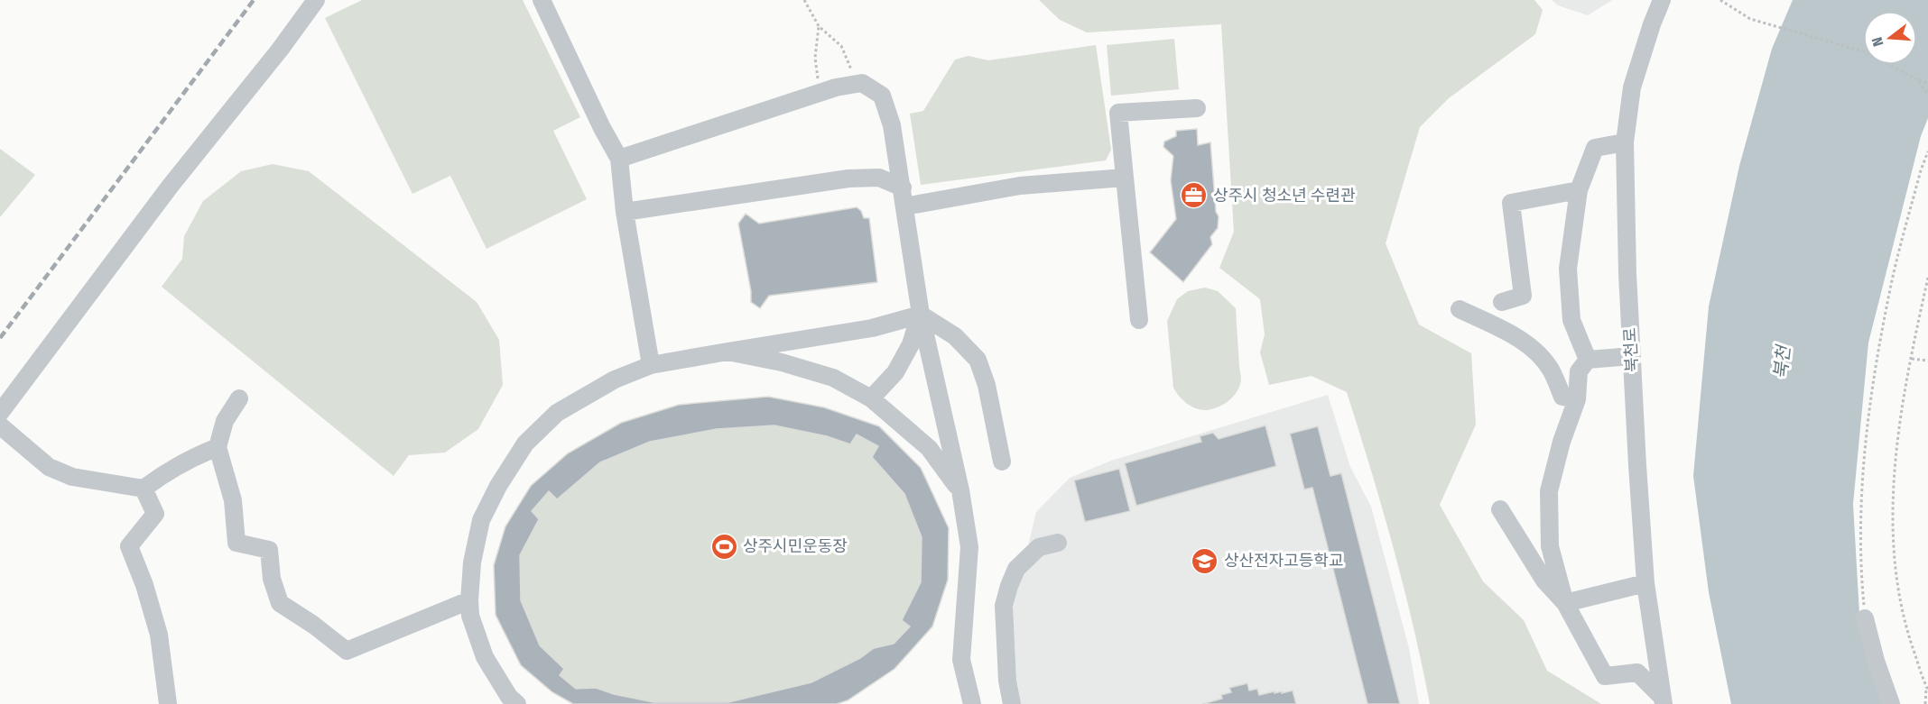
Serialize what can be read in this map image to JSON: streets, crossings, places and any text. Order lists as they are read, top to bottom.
{
  "streets": {
    "street": ["북천로"]
  },
  "water": ["북천"],
  "places": {
    "office": ["상주시 청소년 수련관"],
    "sports": ["상주시민운동장"],
    "school or university": ["상산전자고등학교"]
  },
  "north": "left"
}
